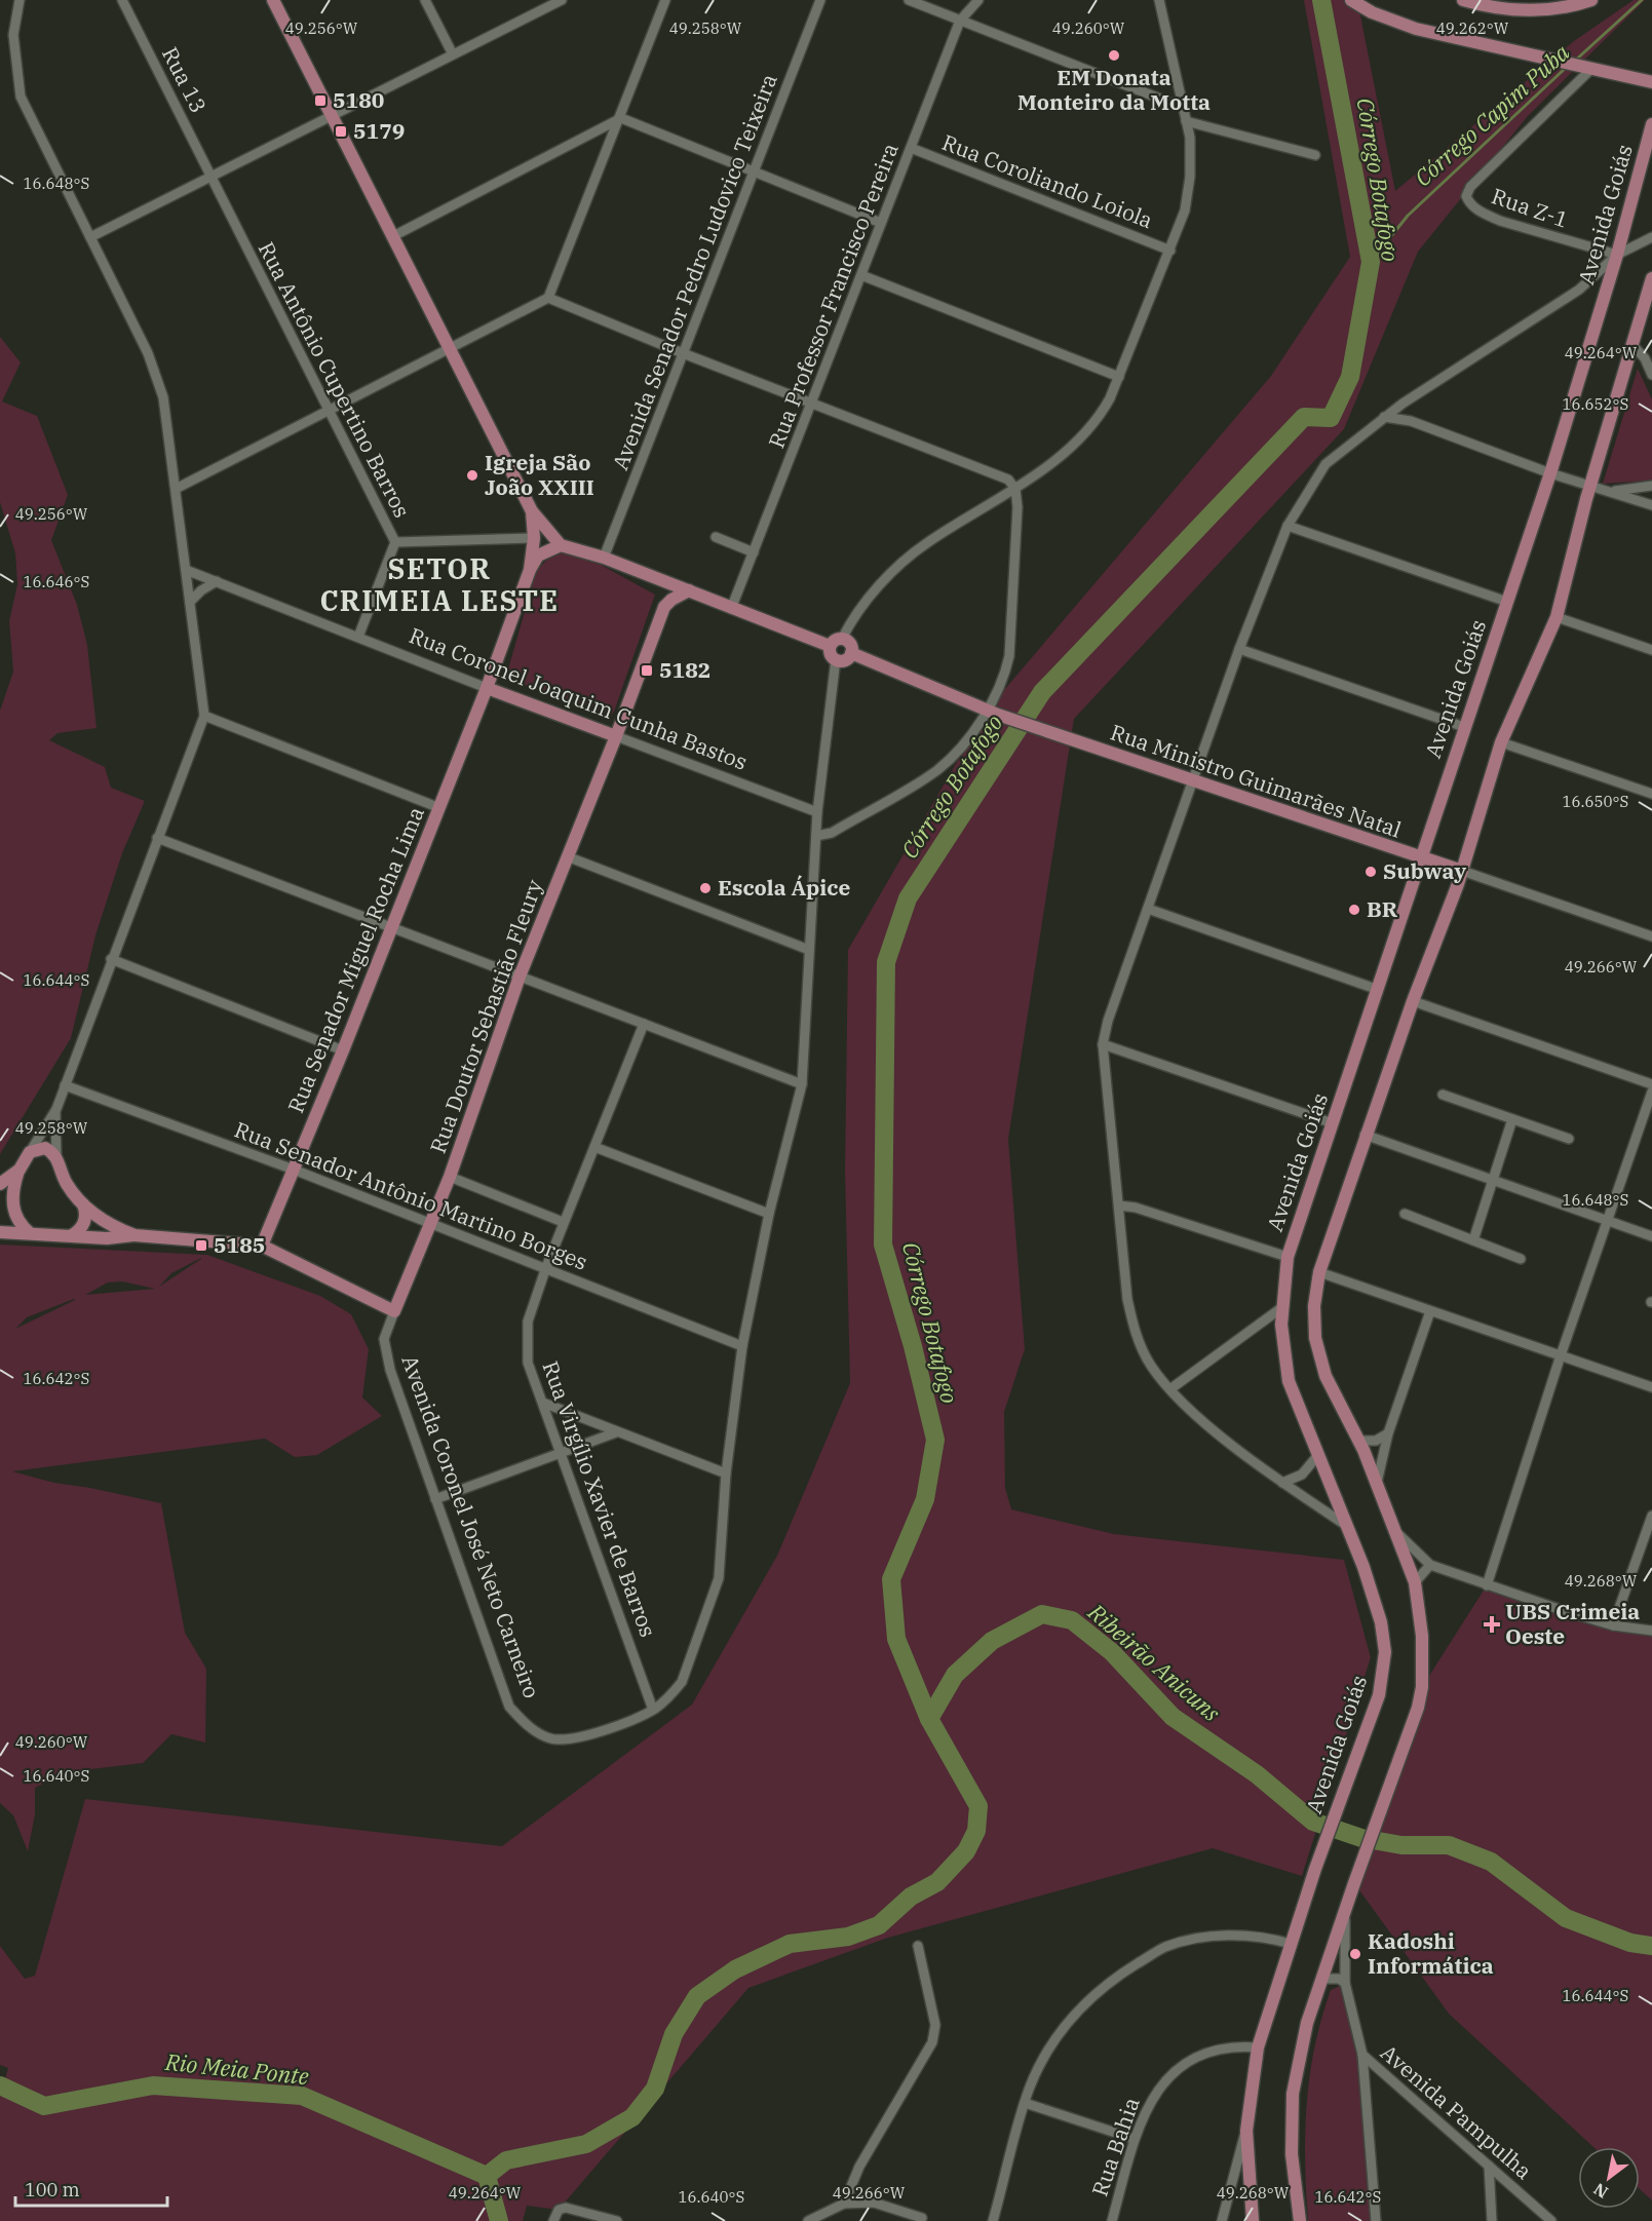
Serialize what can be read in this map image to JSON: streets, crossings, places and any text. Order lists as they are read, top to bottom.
{
  "streets": {
    "main road": [
      "Avenida Goiás",
      "Rua Coronel Joaquim Cunha Bastos",
      "Rua Ministro Guimarães Natal",
      "Rua Senador Miguel Rocha Lima",
      "Rua Doutor Sebastião Fleury"
    ],
    "street": [
      "Rua 13",
      "Rua Coroliando Loiola",
      "Rua Z-1",
      "Avenida Senador Pedro Ludovico Teixeira",
      "Rua Professor Francisco Pereira",
      "Rua Antônio Cupertino Barros",
      "Rua Senador Antônio Martino Borges",
      "Rua Virgílio Xavier de Barros",
      "Avenida Coronel José Neto Carneiro",
      "Avenida Pampulha",
      "Rua Bahia"
    ]
  },
  "crossings": [
    ["Rua 13", "Rua Antônio Cupertino Barros"],
    ["Rua Coroliando Loiola", "Rua Professor Francisco Pereira"],
    ["Rua Z-1", "Avenida Goiás"],
    ["Avenida Goiás", "Rua Ministro Guimarães Natal"],
    ["Avenida Goiás", "Rua Bahia"],
    ["Avenida Senador Pedro Ludovico Teixeira", "Rua Coronel Joaquim Cunha Bastos"],
    ["Avenida Senador Pedro Ludovico Teixeira", "Rua Senador Miguel Rocha Lima"],
    ["Avenida Senador Pedro Ludovico Teixeira", "Rua Doutor Sebastião Fleury"],
    ["Rua Antônio Cupertino Barros", "Rua Coronel Joaquim Cunha Bastos"],
    ["Rua Coronel Joaquim Cunha Bastos", "Rua Senador Miguel Rocha Lima"],
    ["Rua Coronel Joaquim Cunha Bastos", "Rua Doutor Sebastião Fleury"],
    ["Rua Senador Miguel Rocha Lima", "Rua Doutor Sebastião Fleury"],
    ["Rua Senador Miguel Rocha Lima", "Rua Senador Antônio Martino Borges"],
    ["Rua Doutor Sebastião Fleury", "Rua Senador Antônio Martino Borges"],
    ["Rua Doutor Sebastião Fleury", "Avenida Coronel José Neto Carneiro"],
    ["Rua Senador Antônio Martino Borges", "Rua Virgílio Xavier de Barros"],
    ["Rua Virgílio Xavier de Barros", "Avenida Coronel José Neto Carneiro"]
  ],
  "districts": ["SETOR CRIMEIA LESTE"],
  "water": [
    "Córrego Capim Puba",
    "Córrego Botafogo",
    "Ribeirão Anicuns",
    "Rio Meia Ponte"
  ],
  "places": {
    "other": [
      "EM Donata Monteiro da Motta",
      "Igreja São João XXIII",
      "Subway",
      "Escola Ápice",
      "BR",
      "Kadoshi Informática"
    ],
    "transit": [
      "5180",
      "5179",
      "5182",
      "5185"
    ],
    "health": ["UBS Crimeia Oeste"]
  },
  "scale_bar": "100 m",
  "north": "bottom left",
  "coordinates": [
    "49.256°W",
    "49.258°W",
    "49.260°W",
    "49.262°W",
    "16.648°S",
    "49.264°W",
    "16.652°S",
    "16.646°S",
    "16.650°S",
    "49.266°W",
    "16.644°S",
    "16.642°S",
    "49.268°W",
    "16.640°S"
  ]
}
